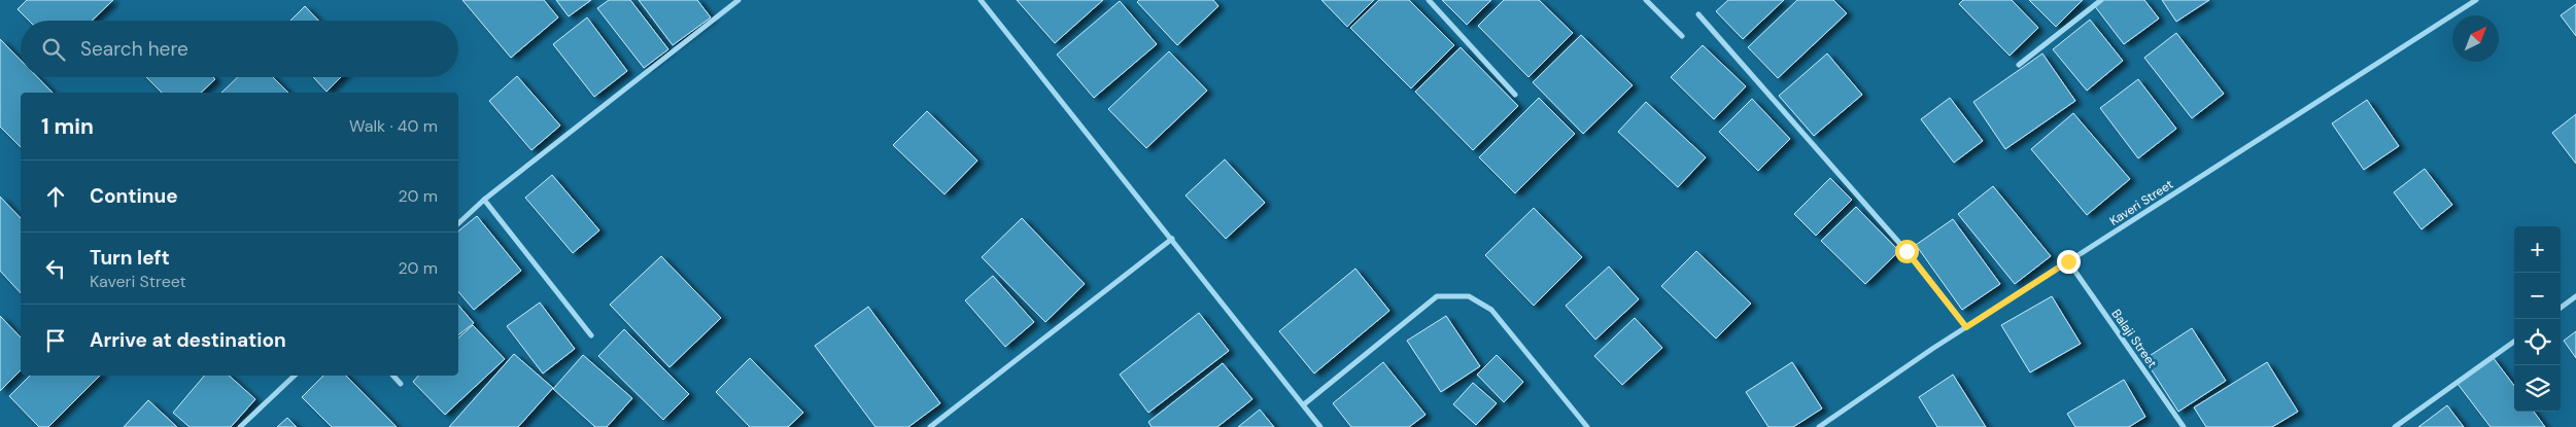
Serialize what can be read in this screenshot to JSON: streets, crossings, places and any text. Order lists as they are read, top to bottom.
{
  "streets": {
    "street": ["Kaveri Street", "Balaji Street"]
  },
  "crossings": [
    ["Kaveri Street", "Balaji Street"]
  ],
  "north": "top right",
  "page": {
    "search": "Search here",
    "heading": ["1 min", "Walk · 40 m"],
    "list": [
      ["Continue", "20 m"],
      ["Turn left", "Kaveri Street", "20 m"],
      "Arrive at destination"
    ],
    "map_buttons": ["+", "−"]
  }
}
